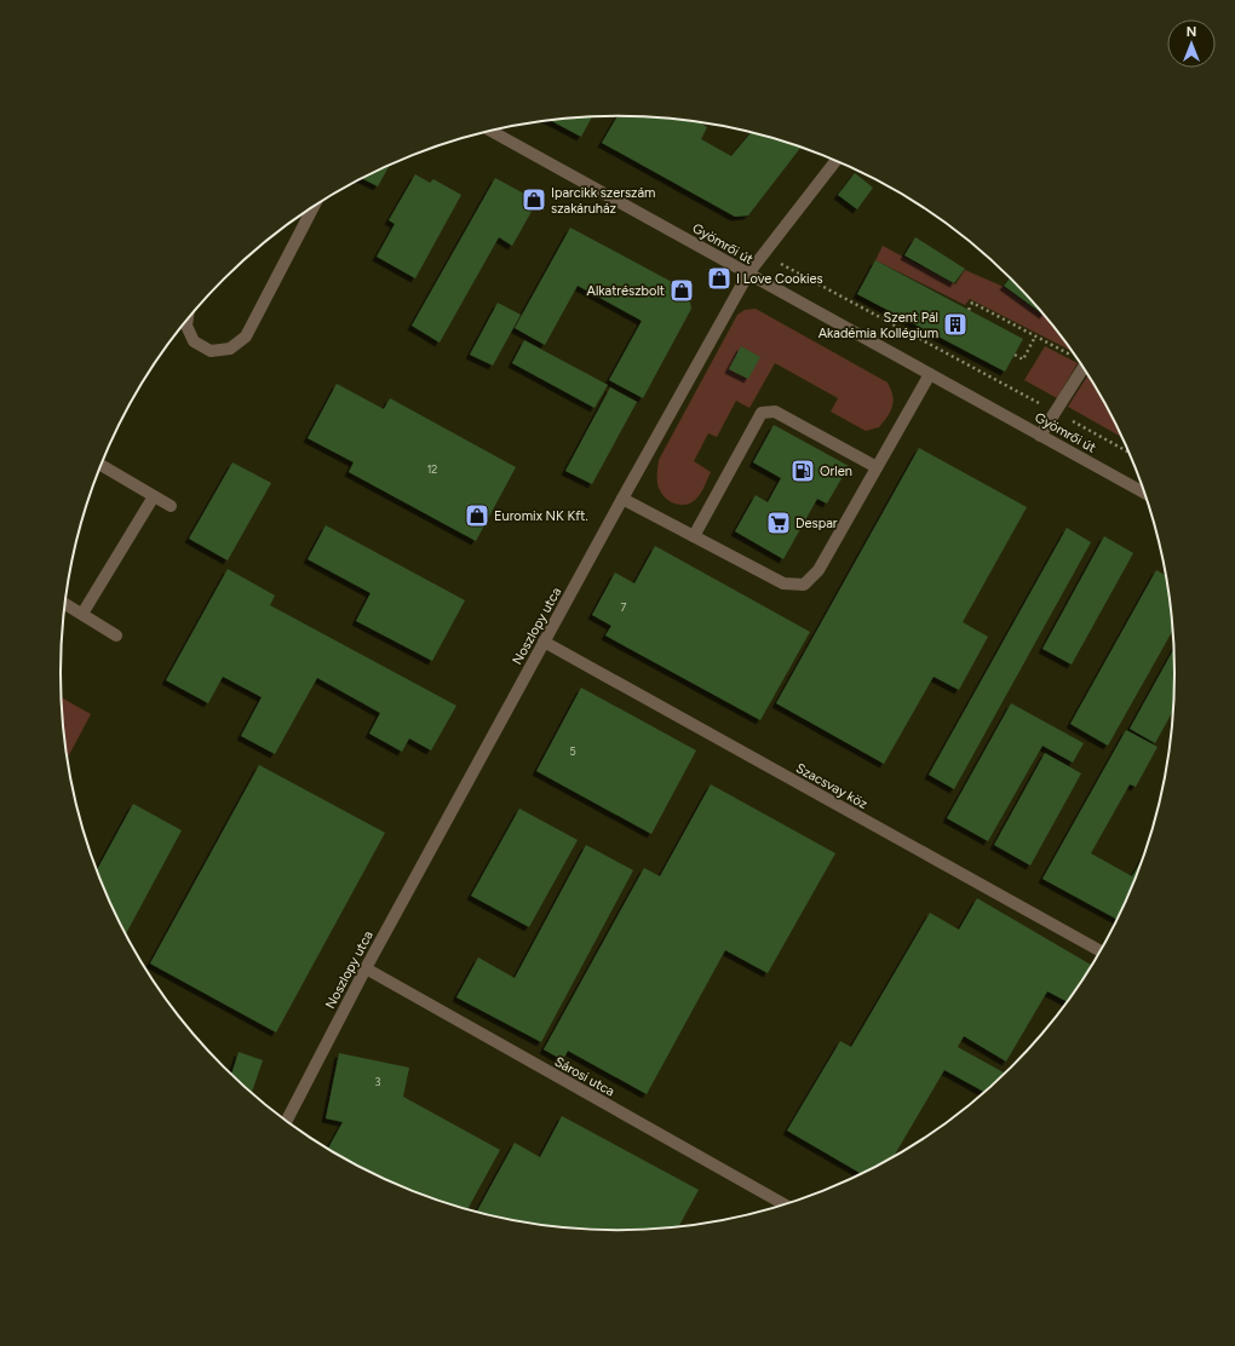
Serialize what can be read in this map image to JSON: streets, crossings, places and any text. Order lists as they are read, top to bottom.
{
  "streets": {
    "street": [
      "Gyömrői út",
      "Noszlopy utca",
      "Szacsvay köz",
      "Sárosi utca"
    ]
  },
  "crossings": [
    ["Gyömrői út", "Noszlopy utca"],
    ["Noszlopy utca", "Szacsvay köz"],
    ["Noszlopy utca", "Sárosi utca"]
  ],
  "places": {
    "shop": [
      "Iparcikk szerszám szakáruház",
      "I Love Cookies",
      "Alkatrészbolt",
      "Euromix NK Kft."
    ],
    "building": ["Szent Pál Akadémia Kollégium"],
    "fuel station": ["Orlen"],
    "supermarket": ["Despar"]
  },
  "house_numbers": [
    "12",
    "7",
    "5",
    "3"
  ],
  "north": "top"
}
